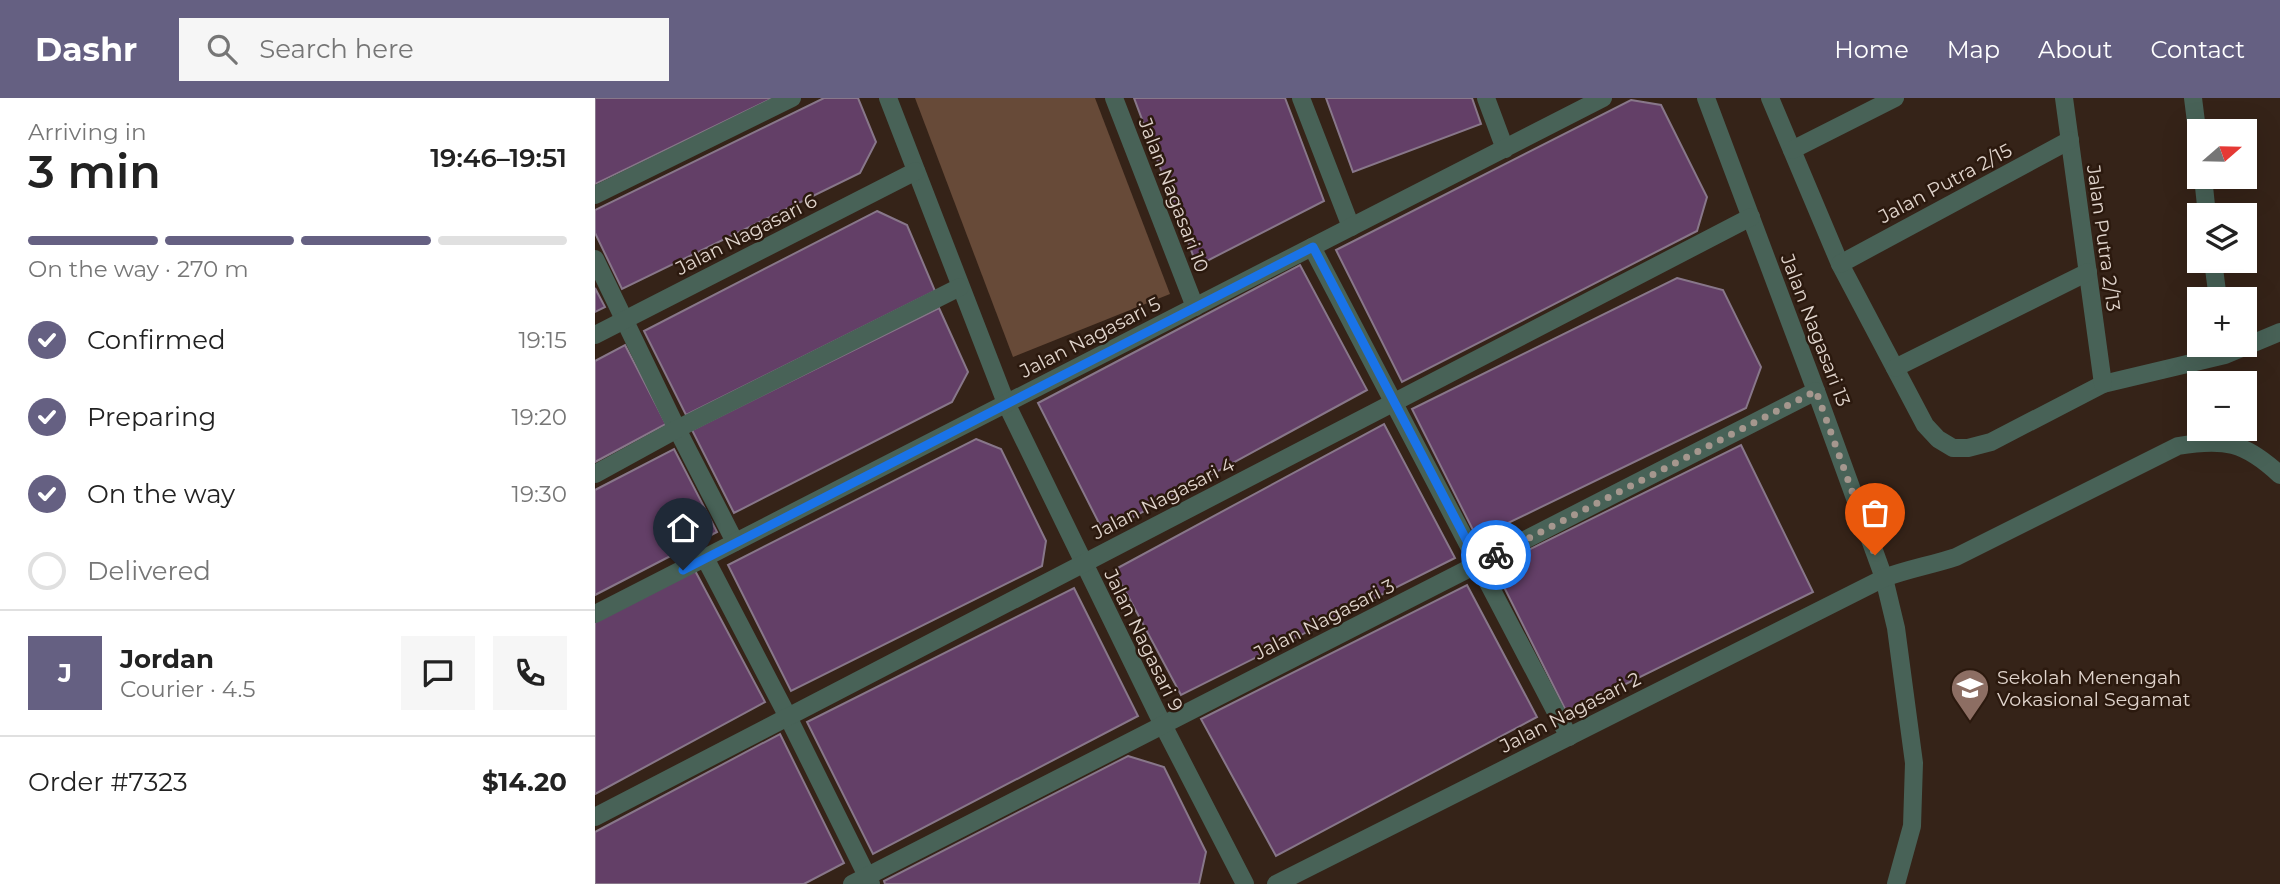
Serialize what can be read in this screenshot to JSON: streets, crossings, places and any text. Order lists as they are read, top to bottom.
{
  "streets": {
    "street": [
      "Jalan Putra 2/15",
      "Jalan Nagasari 10",
      "Jalan Nagasari 6",
      "Jalan Putra 2/13",
      "Jalan Nagasari 13",
      "Jalan Nagasari 5",
      "Jalan Nagasari 4",
      "Jalan Nagasari 3",
      "Jalan Nagasari 9",
      "Jalan Nagasari 2"
    ]
  },
  "crossings": [
    ["Jalan Putra 2/15", "Jalan Putra 2/13"],
    ["Jalan Nagasari 10", "Jalan Nagasari 5"],
    ["Jalan Nagasari 6", "Jalan Nagasari 9"],
    ["Jalan Nagasari 13", "Jalan Nagasari 4"],
    ["Jalan Nagasari 13", "Jalan Nagasari 3"],
    ["Jalan Nagasari 13", "Jalan Nagasari 2"],
    ["Jalan Nagasari 5", "Jalan Nagasari 9"],
    ["Jalan Nagasari 4", "Jalan Nagasari 9"],
    ["Jalan Nagasari 3", "Jalan Nagasari 9"]
  ],
  "places": {
    "school or university": ["Sekolah Menengah Vokasional Segamat"]
  },
  "north": "right",
  "page": {
    "header": "Dashr",
    "search": "Search here",
    "nav": [
      "Home",
      "Map",
      "About",
      "Contact"
    ],
    "heading": ["3 min", "Arriving in", "19:46–19:51"],
    "panel": [
      "Jordan",
      "Courier · 4.5",
      "Order #7323",
      "$14.20"
    ],
    "map_buttons": ["+", "−"],
    "bar": "On the way · 270 m",
    "list": [
      ["Confirmed", "19:15"],
      ["Preparing", "19:20"],
      ["On the way", "19:30"],
      "Delivered"
    ],
    "round": "J"
  }
}
